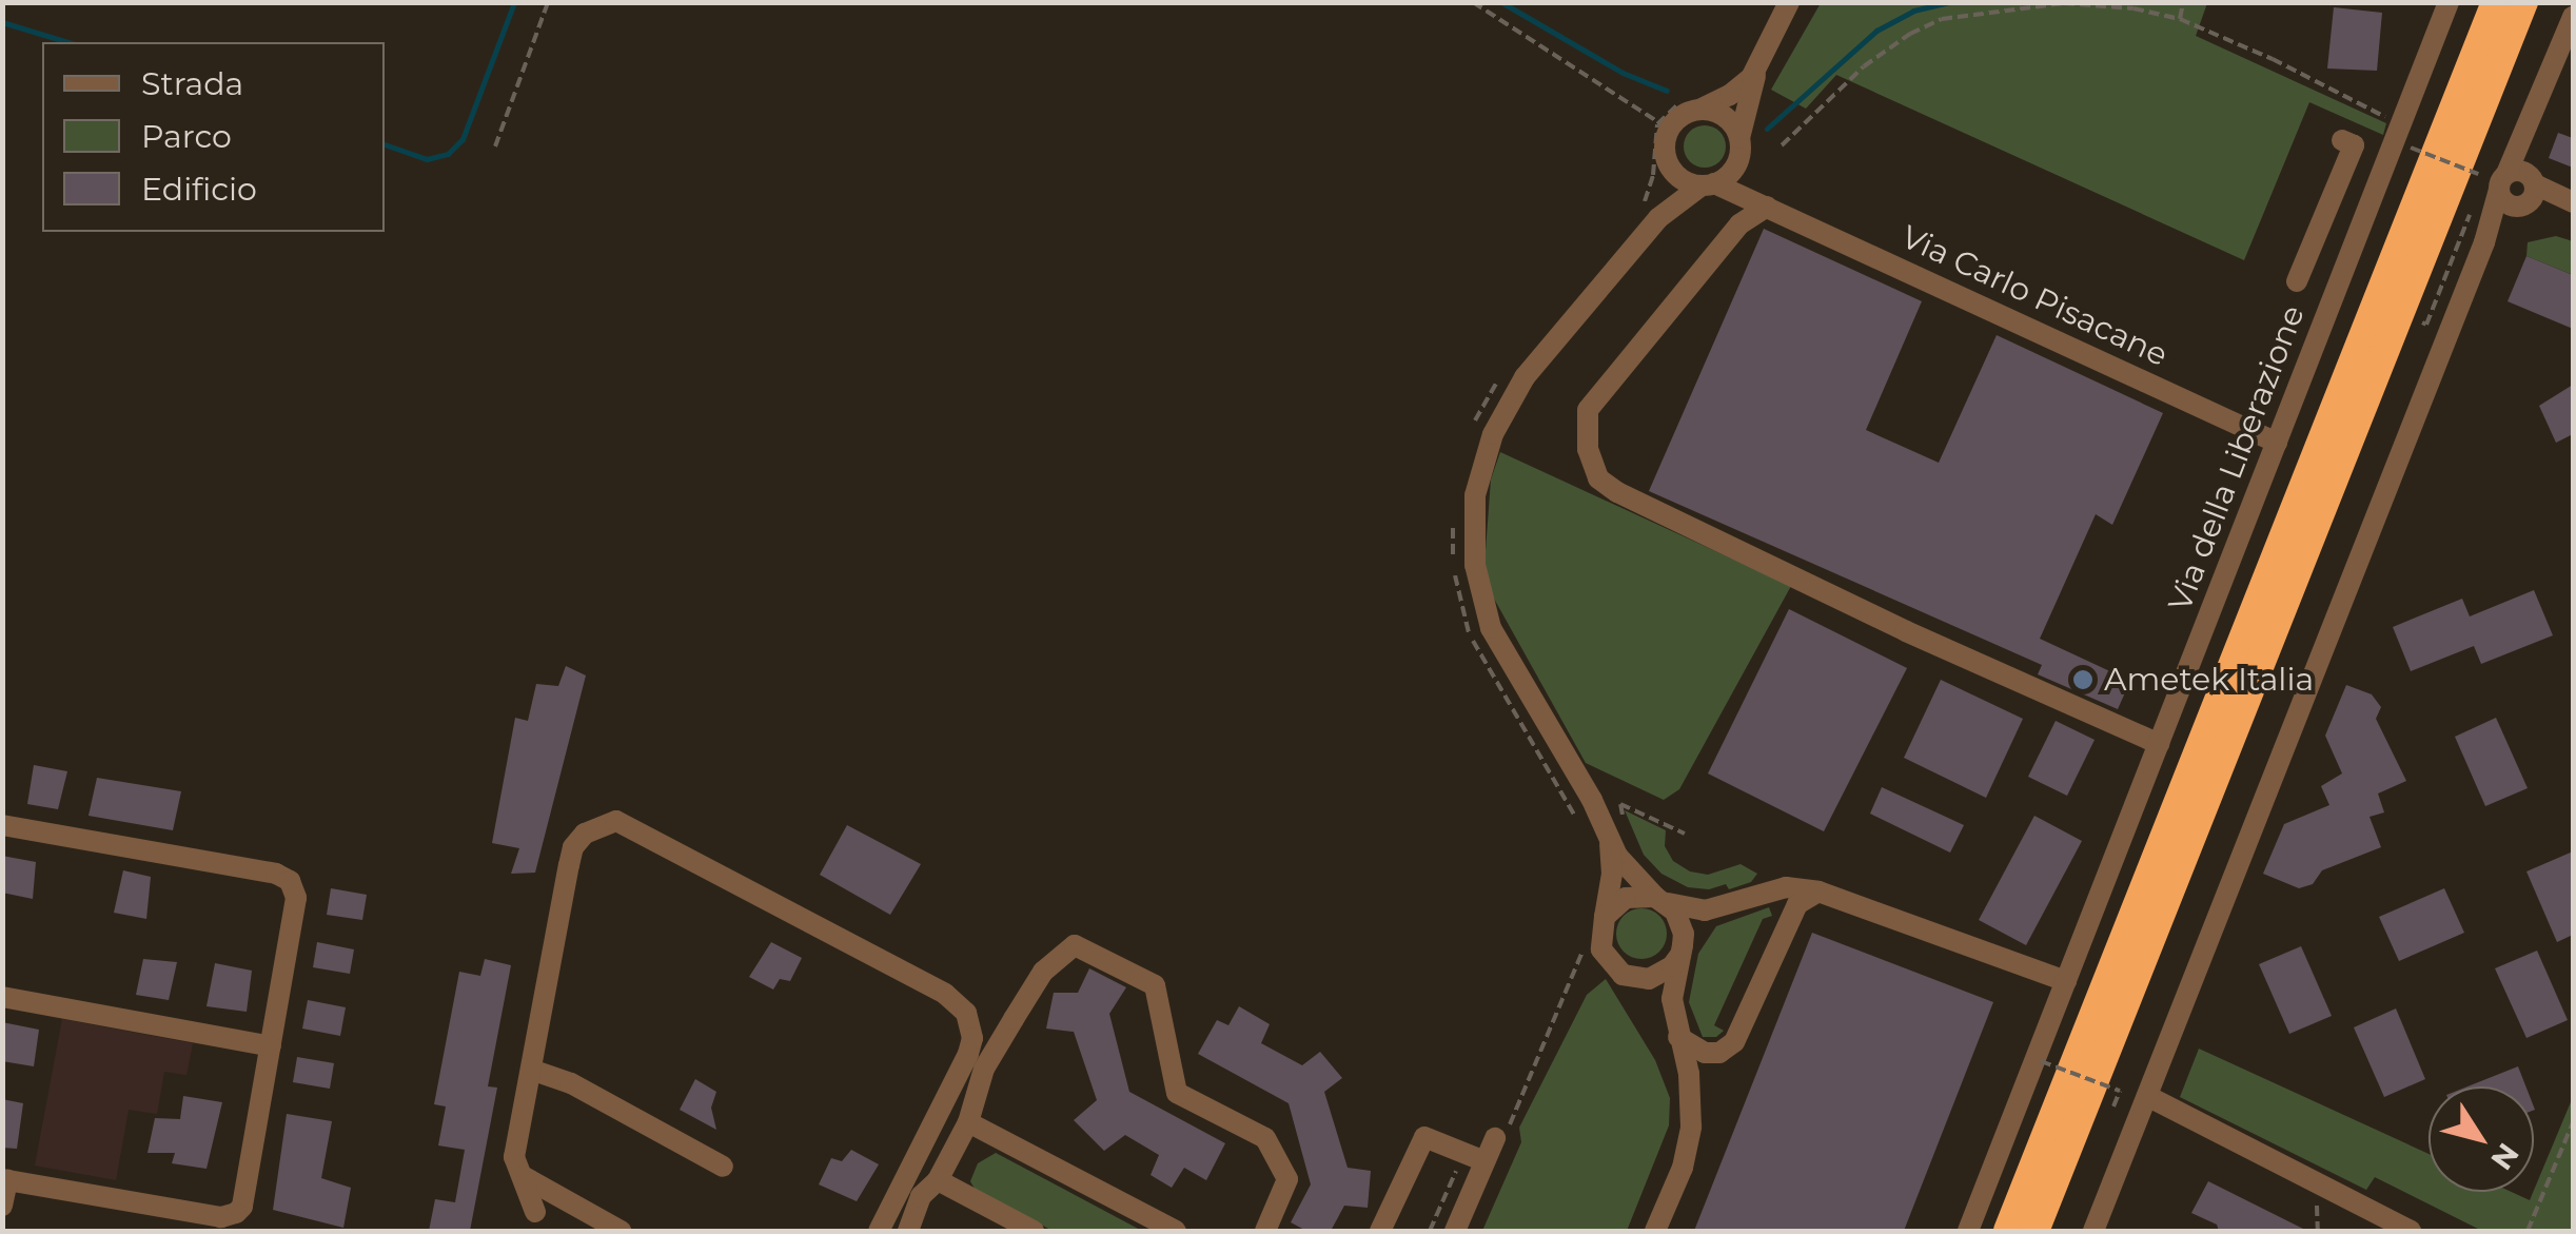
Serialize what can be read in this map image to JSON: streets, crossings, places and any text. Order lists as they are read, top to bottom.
{
  "streets": {
    "street": ["Via Carlo Pisacane", "Via della Liberazione"]
  },
  "crossings": [
    ["Via Carlo Pisacane", "Via della Liberazione"]
  ],
  "places": ["Ametek Italia"],
  "legend": ["Strada", "Parco", "Edificio"],
  "north": "bottom right"
}
